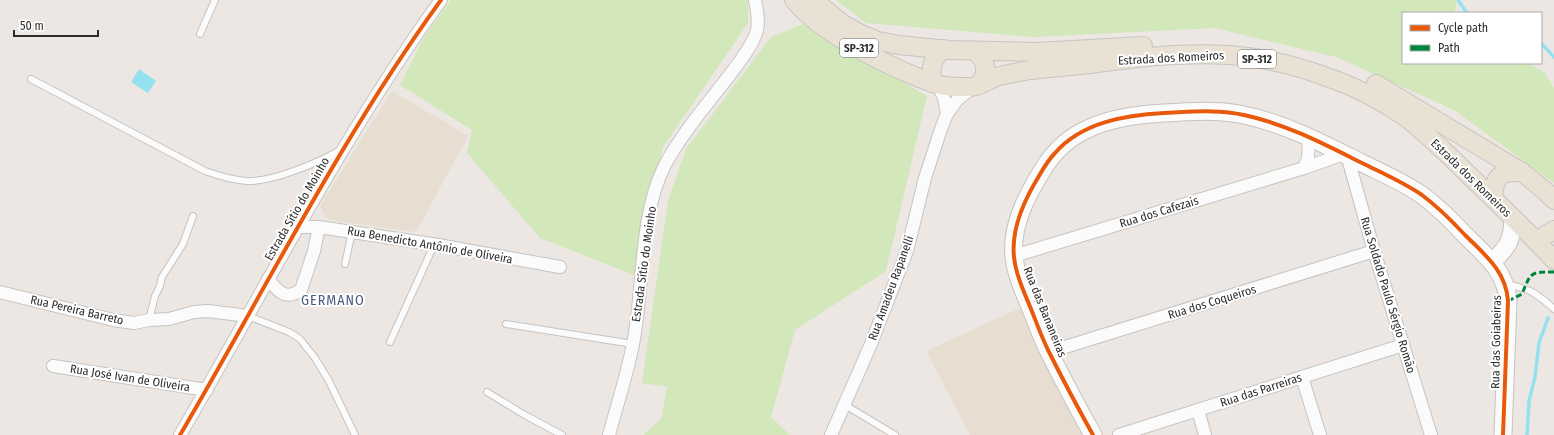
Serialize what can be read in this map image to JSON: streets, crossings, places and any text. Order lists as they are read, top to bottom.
{
  "streets": {
    "main road": ["SP-312", "Estrada dos Romeiros"],
    "street": [
      "Estrada Sítio do Moinho",
      "Rua dos Cafezais",
      "Rua Benedicto Antônio de Oliveira",
      "Rua Amadeu Rapanelli",
      "Rua Soldado Paulo Sérgio Romão",
      "Rua dos Coqueiros",
      "Rua Pereira Barreto",
      "Rua das Bananeiras",
      "Rua das Goiabeiras",
      "Rua José Ivan de Oliveira",
      "Rua das Parreiras"
    ]
  },
  "crossings": [
    ["Estrada Sítio do Moinho", "Rua Benedicto Antônio de Oliveira"],
    ["Estrada Sítio do Moinho", "Rua Pereira Barreto"],
    ["Estrada Sítio do Moinho", "Rua José Ivan de Oliveira"],
    ["Rua dos Cafezais", "Rua Soldado Paulo Sérgio Romão"],
    ["Rua dos Cafezais", "Rua das Bananeiras"],
    ["Rua dos Cafezais", "Rua das Goiabeiras"],
    ["Rua Soldado Paulo Sérgio Romão", "Rua dos Coqueiros"],
    ["Rua Soldado Paulo Sérgio Romão", "Rua das Goiabeiras"],
    ["Rua Soldado Paulo Sérgio Romão", "Rua das Parreiras"],
    ["Rua dos Coqueiros", "Rua das Bananeiras"],
    ["Rua das Bananeiras", "Rua das Goiabeiras"]
  ],
  "districts": ["GERMANO"],
  "legend": ["Cycle path", "Path"],
  "scale_bar": "50 m"
}
